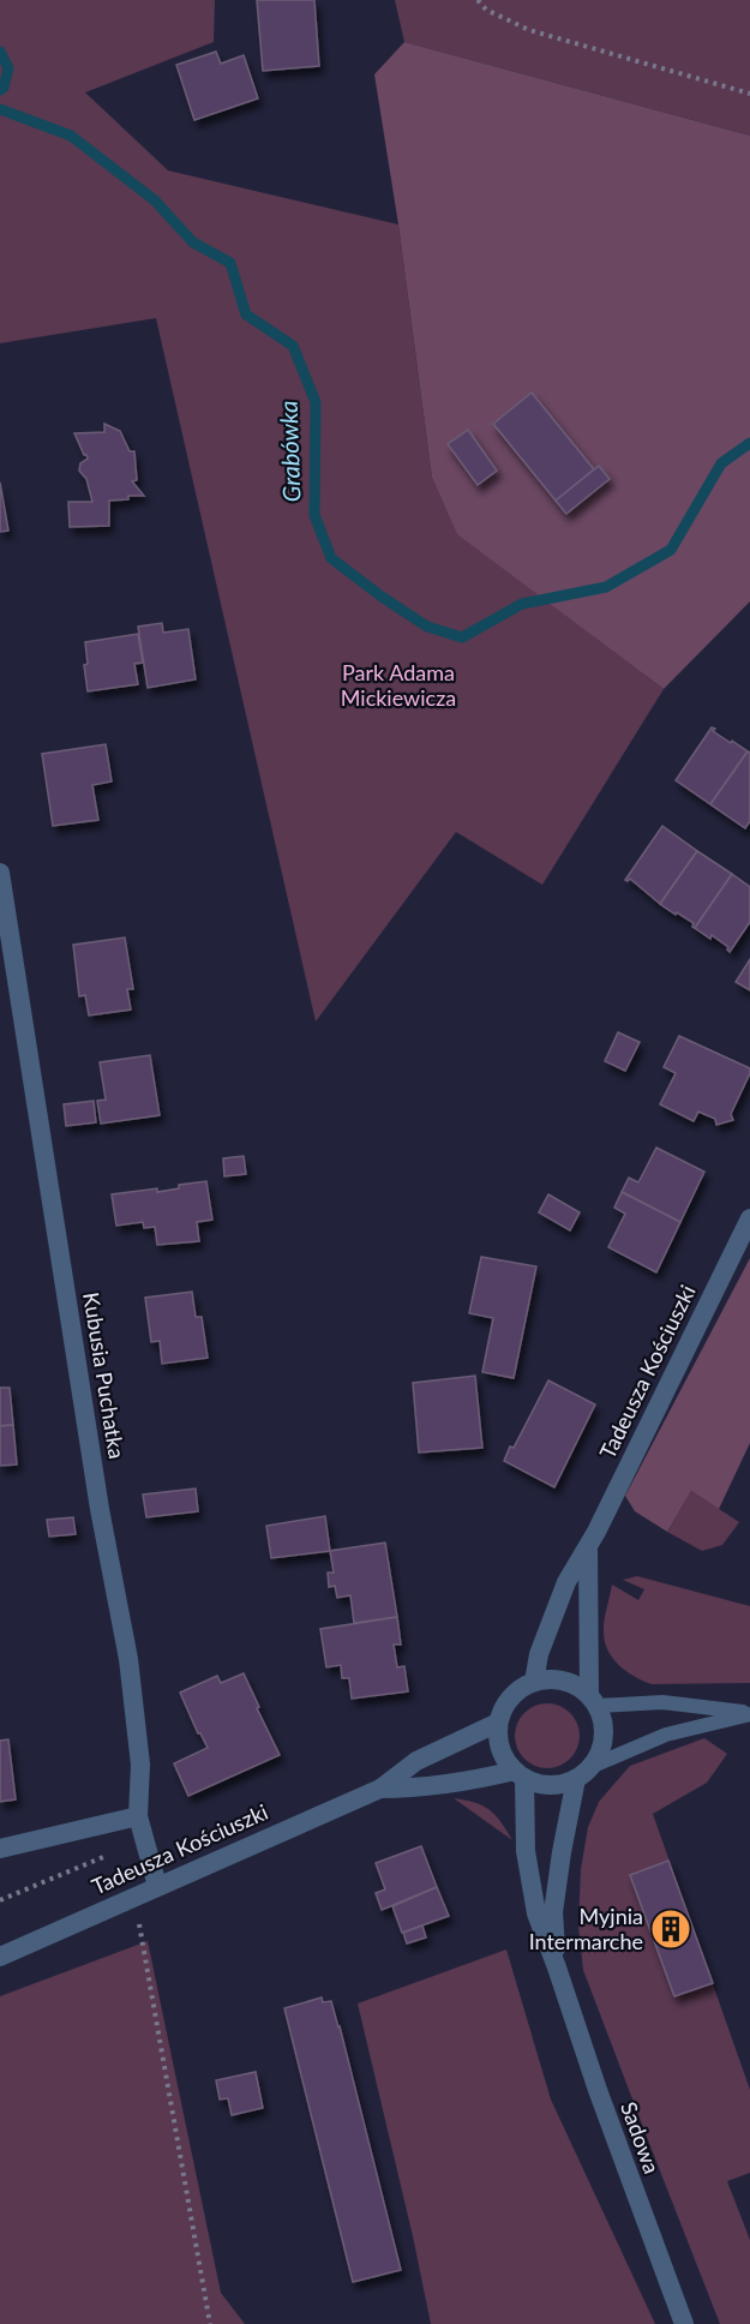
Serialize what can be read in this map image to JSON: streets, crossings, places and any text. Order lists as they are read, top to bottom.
{
  "streets": {
    "street": ["Tadeusza Kościuszki", "Kubusia Puchatka", "Sadowa"]
  },
  "crossings": [
    ["Tadeusza Kościuszki", "Kubusia Puchatka"],
    ["Tadeusza Kościuszki", "Sadowa"]
  ],
  "water": ["Grabówka"],
  "parks": ["Park Adama Mickiewicza"],
  "places": {
    "building": ["Myjnia Intermarche"]
  }
}
